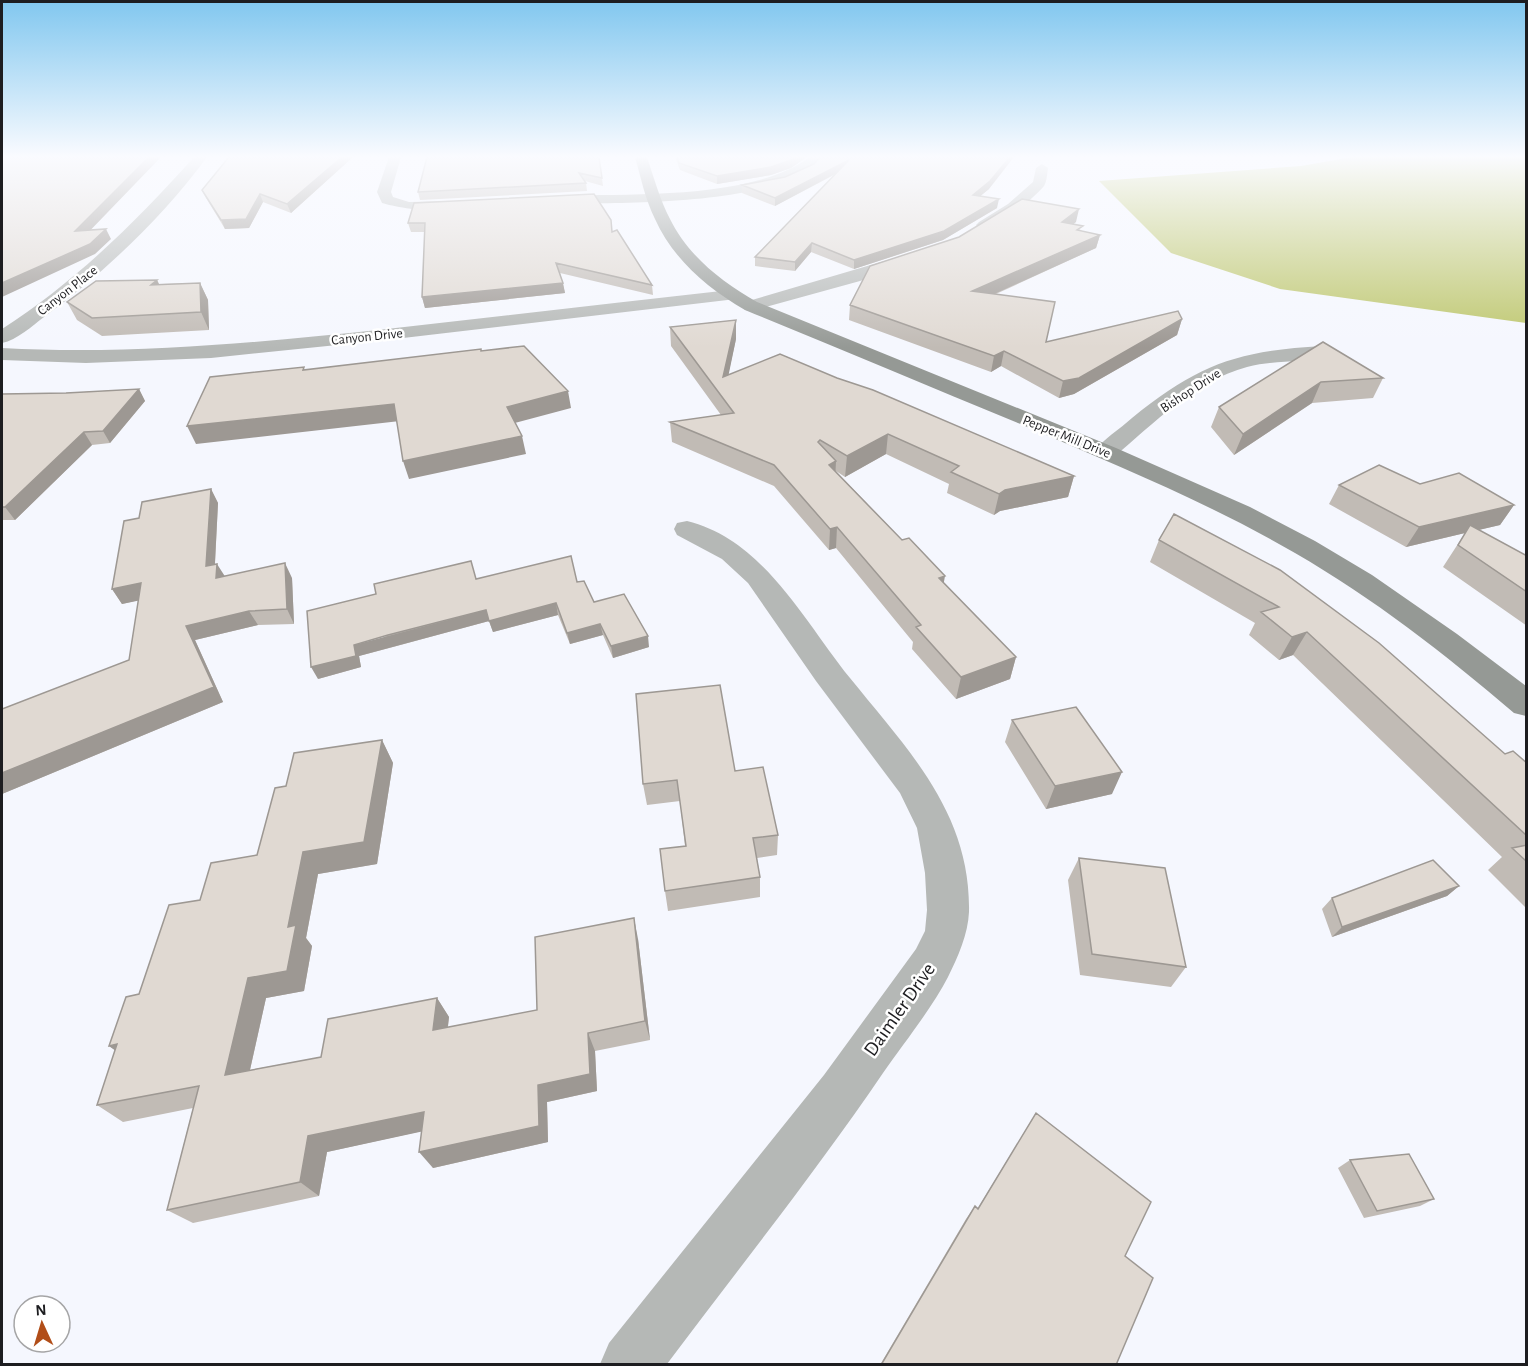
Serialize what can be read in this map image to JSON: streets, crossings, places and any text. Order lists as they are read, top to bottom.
{
  "streets": {
    "street": [
      "Canyon Place",
      "Canyon Drive",
      "Bishop Drive",
      "Pepper Mill Drive",
      "Daimler Drive"
    ]
  },
  "crossings": [
    ["Canyon Drive", "Pepper Mill Drive"],
    ["Bishop Drive", "Pepper Mill Drive"]
  ],
  "north": "top"
}
